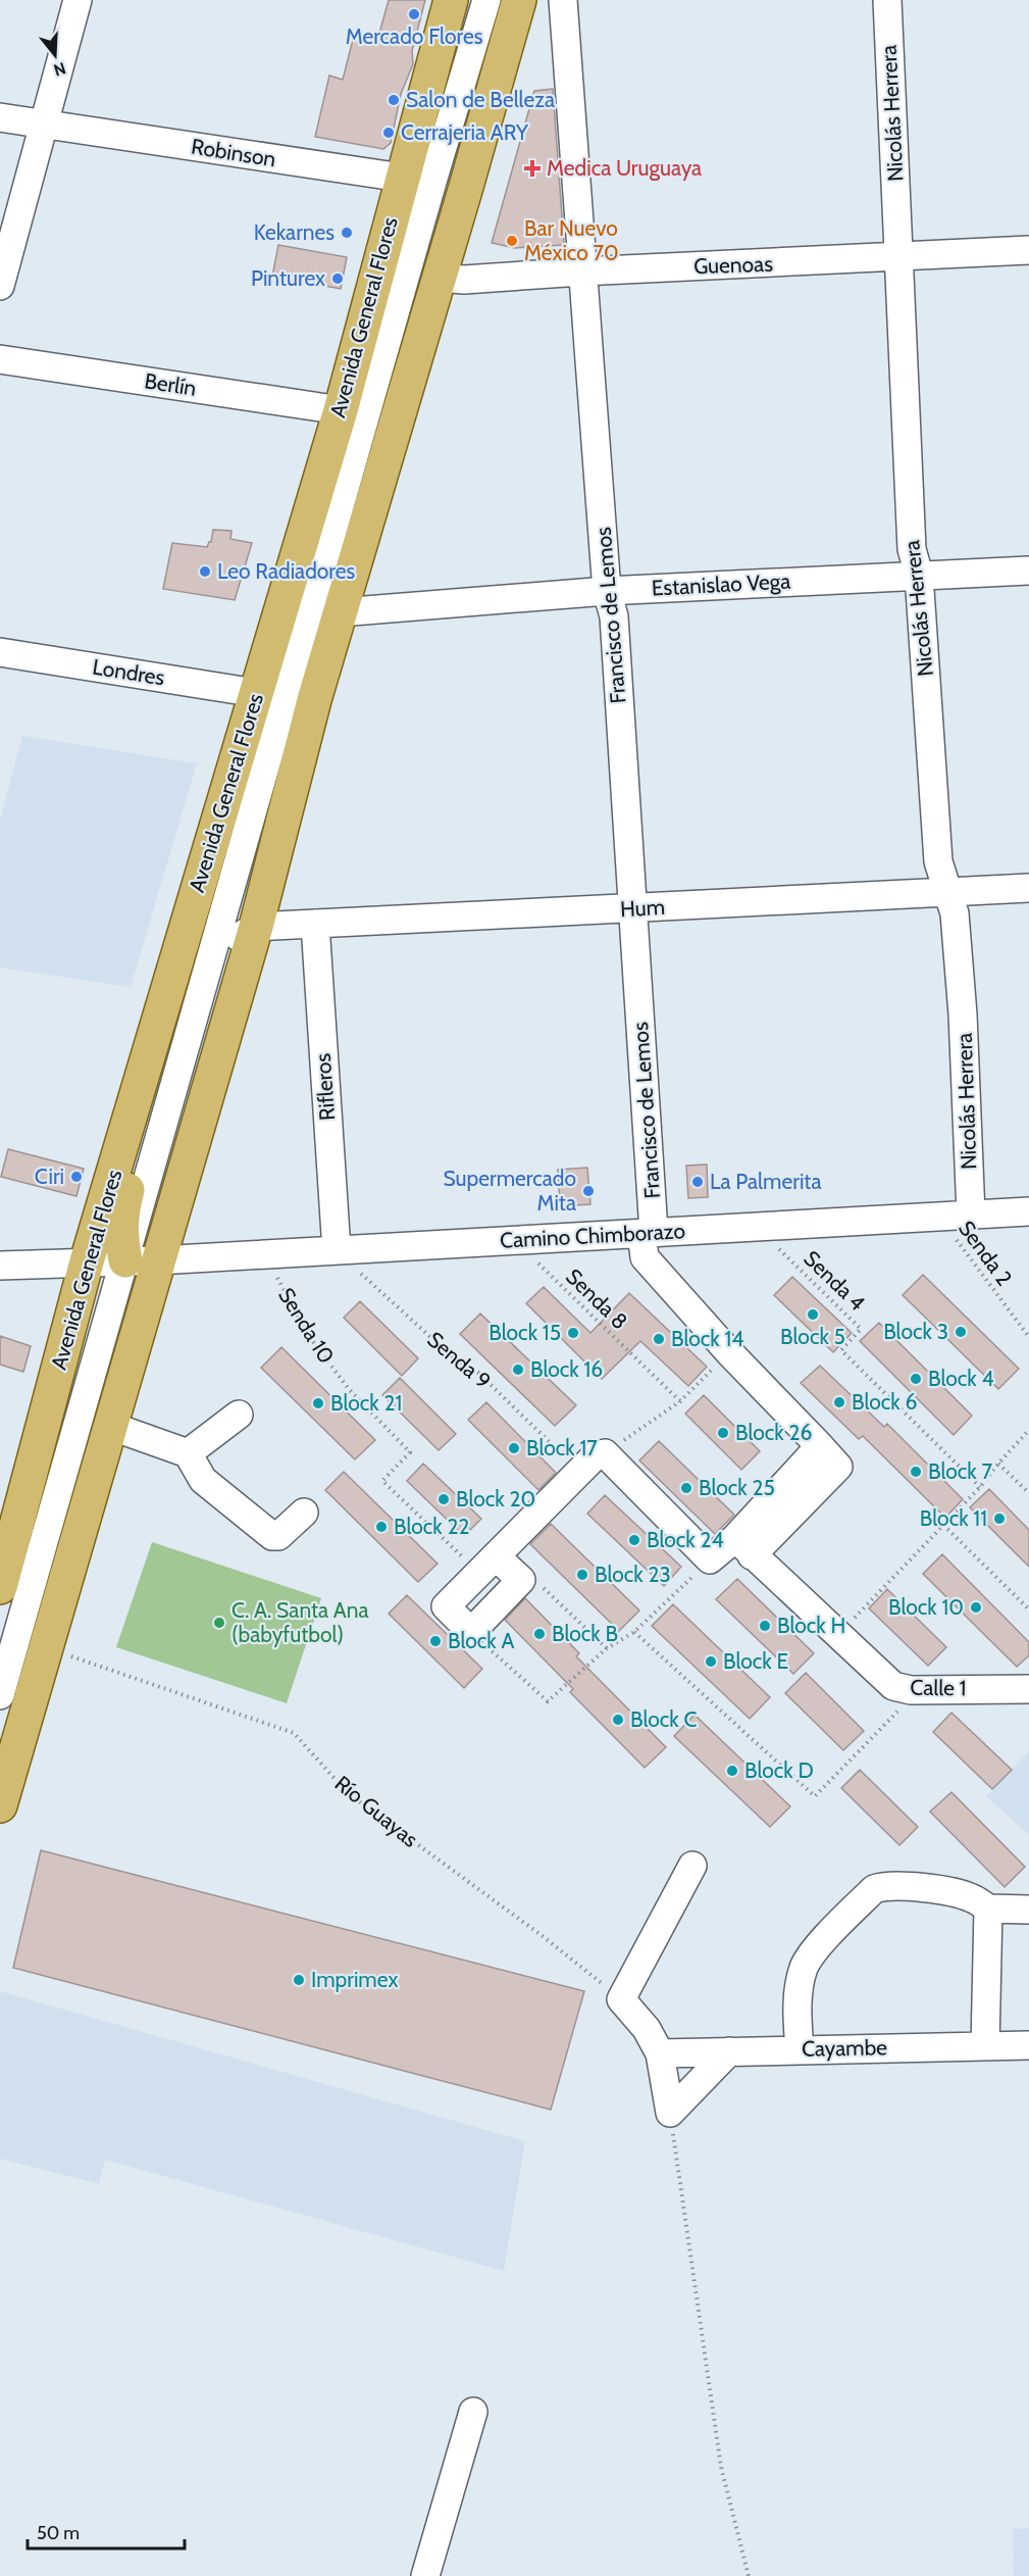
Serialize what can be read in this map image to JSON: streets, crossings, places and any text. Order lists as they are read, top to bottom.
{
  "streets": {
    "main road": ["Avenida General Flores"],
    "street": [
      "Nicolás Herrera",
      "Robinson",
      "Guenoas",
      "Berlín",
      "Estanislao Vega",
      "Francisco de Lemos",
      "Londres",
      "Hum",
      "Rifleros",
      "Camino Chimborazo",
      "Calle 1",
      "Cayambe"
    ],
    "path": [
      "Senda 2",
      "Senda 4",
      "Senda 8",
      "Senda 10",
      "Senda 9",
      "Río Guayas"
    ]
  },
  "crossings": [
    ["Nicolás Herrera", "Guenoas"],
    ["Nicolás Herrera", "Estanislao Vega"],
    ["Nicolás Herrera", "Hum"],
    ["Nicolás Herrera", "Camino Chimborazo"],
    ["Robinson", "Avenida General Flores"],
    ["Guenoas", "Avenida General Flores"],
    ["Guenoas", "Francisco de Lemos"],
    ["Avenida General Flores", "Berlín"],
    ["Avenida General Flores", "Estanislao Vega"],
    ["Avenida General Flores", "Londres"],
    ["Avenida General Flores", "Hum"],
    ["Avenida General Flores", "Camino Chimborazo"],
    ["Avenida General Flores", "Río Guayas"],
    ["Estanislao Vega", "Francisco de Lemos"],
    ["Francisco de Lemos", "Hum"],
    ["Francisco de Lemos", "Camino Chimborazo"],
    ["Hum", "Rifleros"],
    ["Rifleros", "Camino Chimborazo"],
    ["Rifleros", "Senda 9"],
    ["Camino Chimborazo", "Senda 2"],
    ["Camino Chimborazo", "Senda 4"],
    ["Camino Chimborazo", "Senda 8"],
    ["Camino Chimborazo", "Senda 10"],
    ["Camino Chimborazo", "Senda 9"]
  ],
  "places": {
    "other": [
      "Mercado Flores",
      "Salon de Belleza",
      "Cerrajeria ARY",
      "Kekarnes",
      "Bar Nuevo México 70",
      "Pinturex",
      "Leo Radiadores",
      "Ciri",
      "La Palmerita",
      "Supermercado Mita",
      "Block 5",
      "Block 3",
      "Block 15",
      "Block 14",
      "Block 16",
      "Block 4",
      "Block 6",
      "Block 21",
      "Block 26",
      "Block 17",
      "Block 7",
      "Block 25",
      "Block 20",
      "Block 11",
      "Block 22",
      "Block 24",
      "Block 23",
      "Block 10",
      "C. A. Santa Ana (babyfutbol)",
      "Block H",
      "Block B",
      "Block A",
      "Block E",
      "Block C",
      "Block D",
      "Imprimex"
    ],
    "health": ["Medica Uruguaya"]
  },
  "scale_bar": "50 m",
  "north": "bottom"
}
